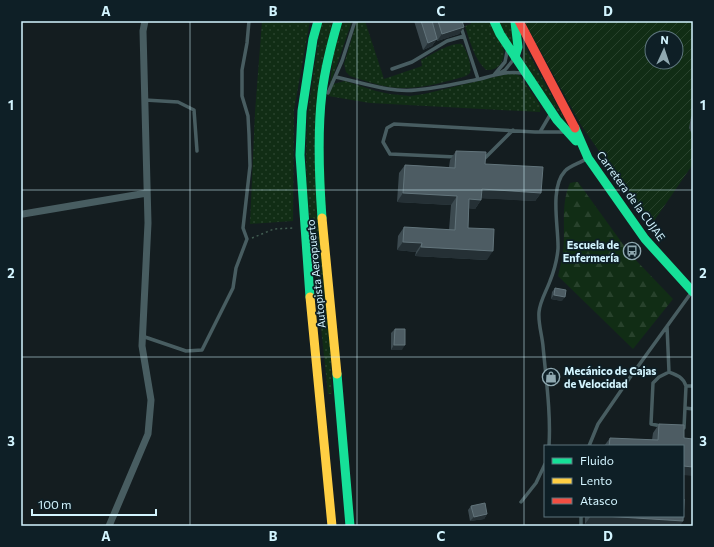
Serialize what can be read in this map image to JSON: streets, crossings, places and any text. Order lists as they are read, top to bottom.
{
  "streets": {
    "highway": ["Carretera de la CUJAE", "Autopista Aeropuerto"]
  },
  "places": {
    "bus stop": ["Escuela de Enfermería"],
    "shop": ["Mecánico de Cajas de Velocidad"]
  },
  "legend": ["Fluido", "Lento", "Atasco"],
  "scale_bar": "100 m",
  "north": "top",
  "grid": {
    "columns": [
      "A",
      "B",
      "C",
      "D"
    ],
    "rows": ["1", "2", "3"]
  }
}
